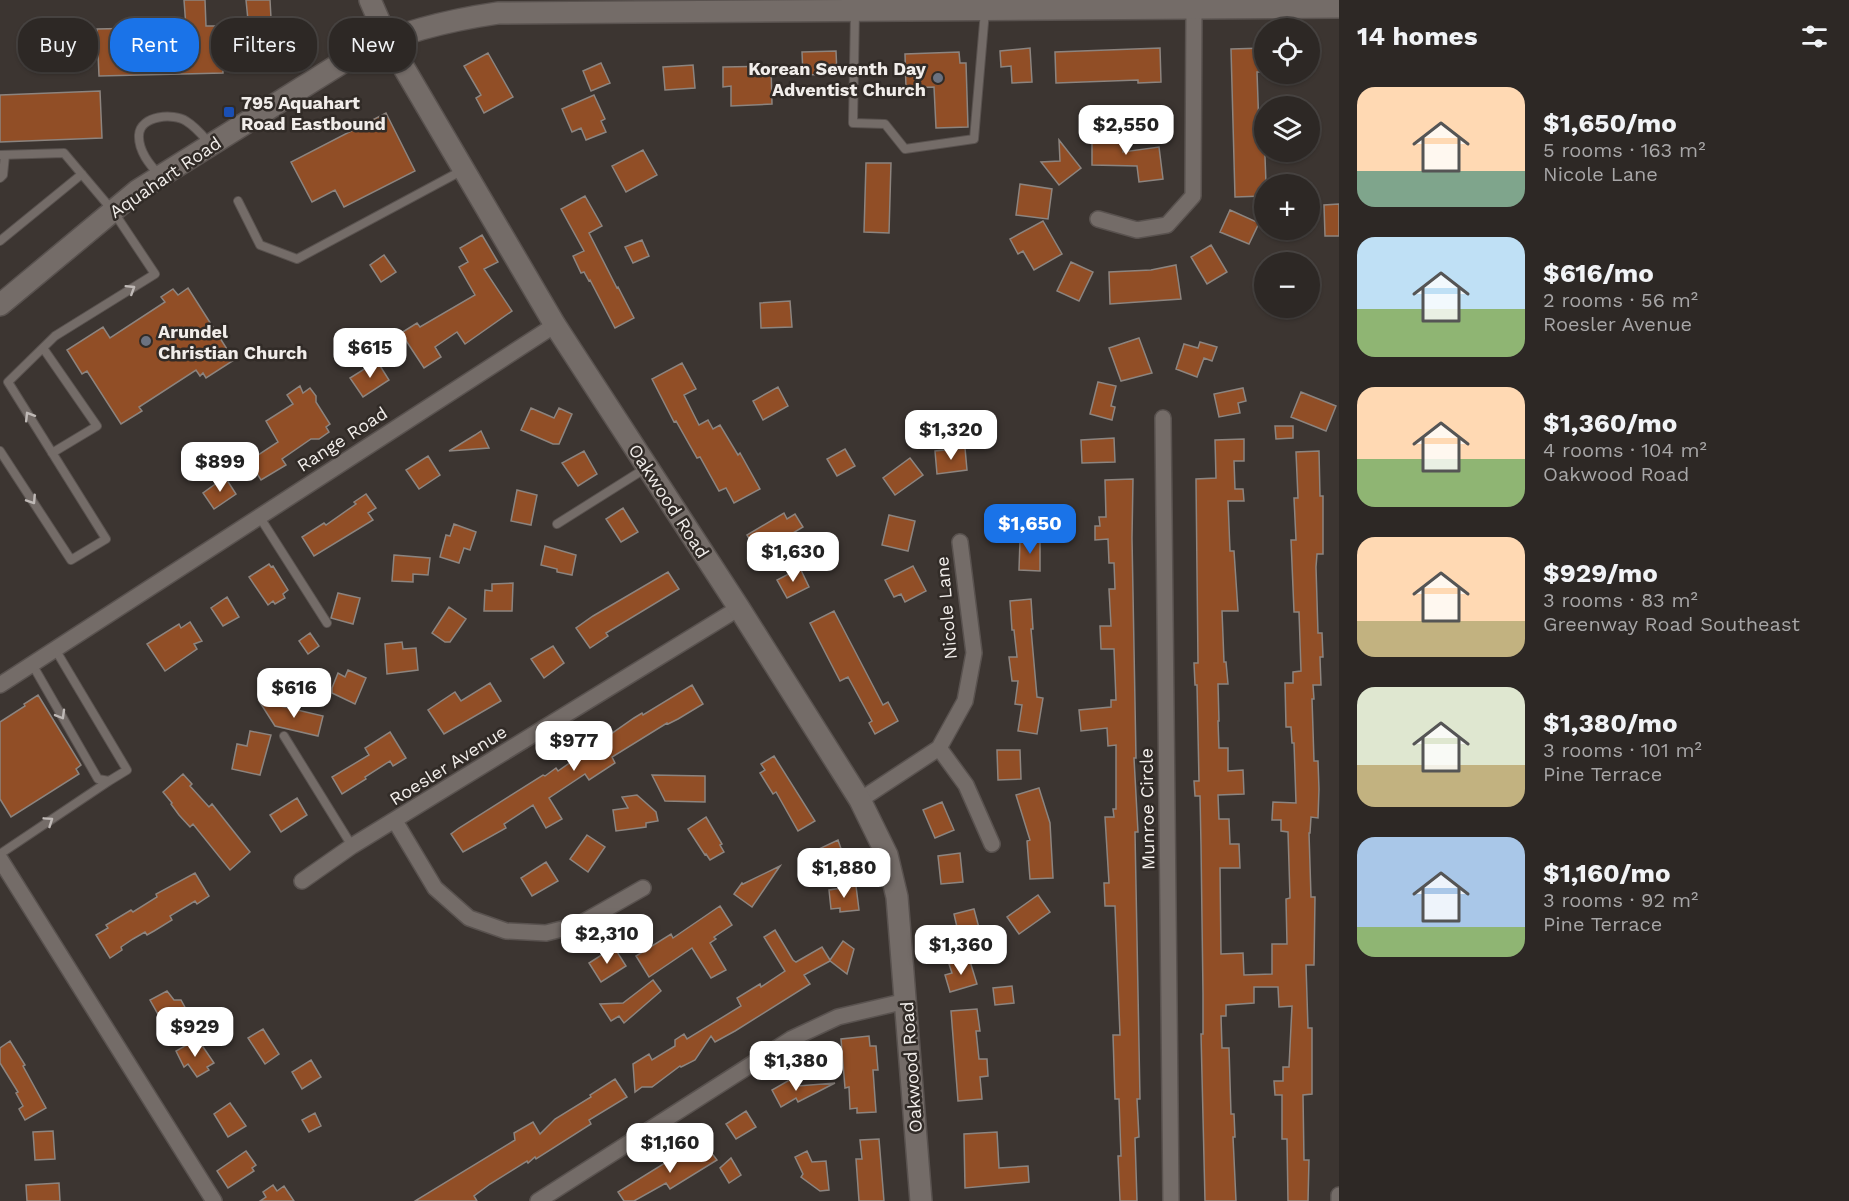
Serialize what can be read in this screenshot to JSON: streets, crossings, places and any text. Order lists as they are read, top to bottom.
{
  "streets": {
    "street": [
      "Aquahart Road",
      "Range Road",
      "Oakwood Road",
      "Nicole Lane",
      "Roesler Avenue",
      "Munroe Circle"
    ]
  },
  "crossings": [
    ["Range Road", "Oakwood Road"],
    ["Oakwood Road", "Nicole Lane"],
    ["Oakwood Road", "Roesler Avenue"]
  ],
  "places": {
    "other": ["Korean Seventh Day Adventist Church", "Arundel Christian Church"],
    "transit": ["795 Aquahart Road Eastbound"]
  },
  "page": {
    "heading": "14 homes",
    "map_buttons": ["+", "−"],
    "chip": [
      "Buy",
      "Rent",
      "Filters",
      "New"
    ],
    "list": [
      {
        "name": "$1,650/mo",
        "note": "5 rooms · 163 m² · Nicole Lane"
      },
      {
        "name": "$616/mo",
        "note": "2 rooms · 56 m² · Roesler Avenue"
      },
      {
        "name": "$1,360/mo",
        "note": "4 rooms · 104 m² · Oakwood Road"
      },
      {
        "name": "$929/mo",
        "note": "3 rooms · 83 m² · Greenway Road Southeast"
      },
      {
        "name": "$1,380/mo",
        "note": "3 rooms · 101 m² · Pine Terrace"
      },
      {
        "name": "$1,160/mo",
        "note": "3 rooms · 92 m² · Pine Terrace"
      }
    ],
    "price": [
      "$2,550",
      "$615",
      "$1,320",
      "$899",
      "$1,650",
      "$1,630",
      "$616",
      "$977",
      "$1,880",
      "$2,310",
      "$1,360",
      "$929",
      "$1,380",
      "$1,160"
    ]
  }
}
